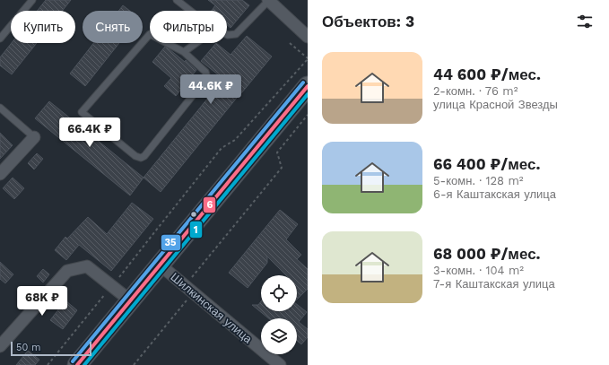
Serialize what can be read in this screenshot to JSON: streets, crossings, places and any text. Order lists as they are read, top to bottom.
{
  "streets": {
    "street": ["Шилкинская улица"]
  },
  "lines": ["transit line 35", "transit line 6", "transit line 1"],
  "scale_bar": "50 m",
  "page": {
    "heading": "Объектов: 3",
    "chip": ["Купить", "Снять", "Фильтры"],
    "list": [
      {
        "name": "44 600 ₽/мес.",
        "note": "2-комн. · 76 m² · улица Красной Звезды"
      },
      {
        "name": "66 400 ₽/мес.",
        "note": "5-комн. · 128 m² · 6-я Каштакская улица"
      },
      {
        "name": "68 000 ₽/мес.",
        "note": "3-комн. · 104 m² · 7-я Каштакская улица"
      }
    ],
    "price": ["44.6K ₽", "66.4K ₽", "68K ₽"],
    "scale": "50 m"
  }
}
